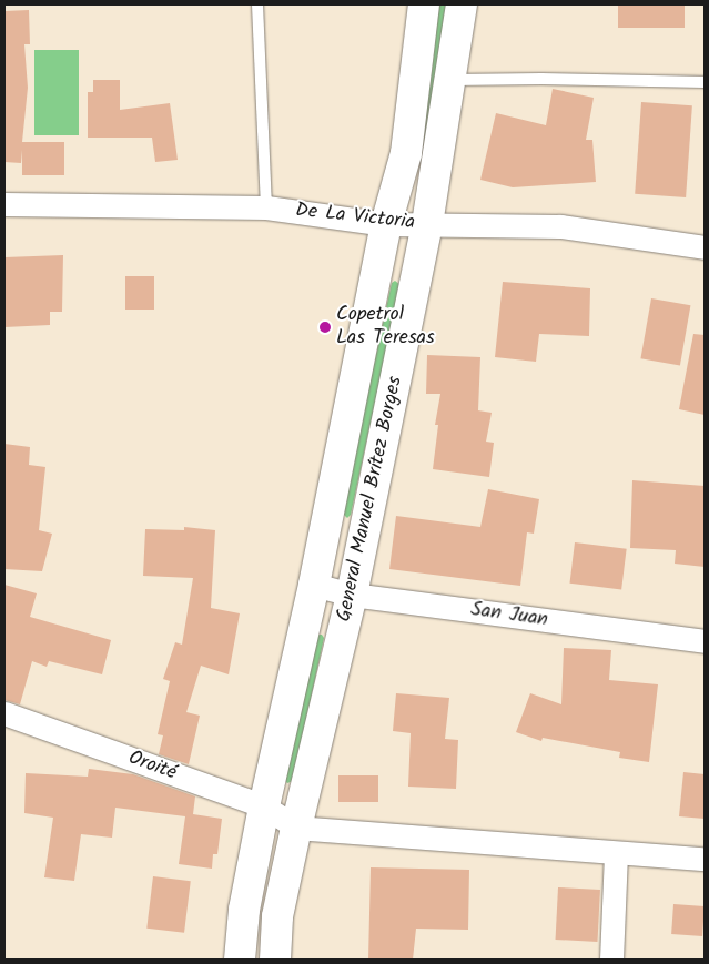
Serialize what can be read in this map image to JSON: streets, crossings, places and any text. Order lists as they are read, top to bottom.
{
  "streets": {
    "main road": ["General Manuel Brítez Borges"],
    "street": ["De La Victoria", "San Juan", "Oroité"]
  },
  "crossings": [
    ["De La Victoria", "General Manuel Brítez Borges"],
    ["General Manuel Brítez Borges", "San Juan"],
    ["General Manuel Brítez Borges", "Oroité"]
  ],
  "places": ["Copetrol Las Teresas"]
}
